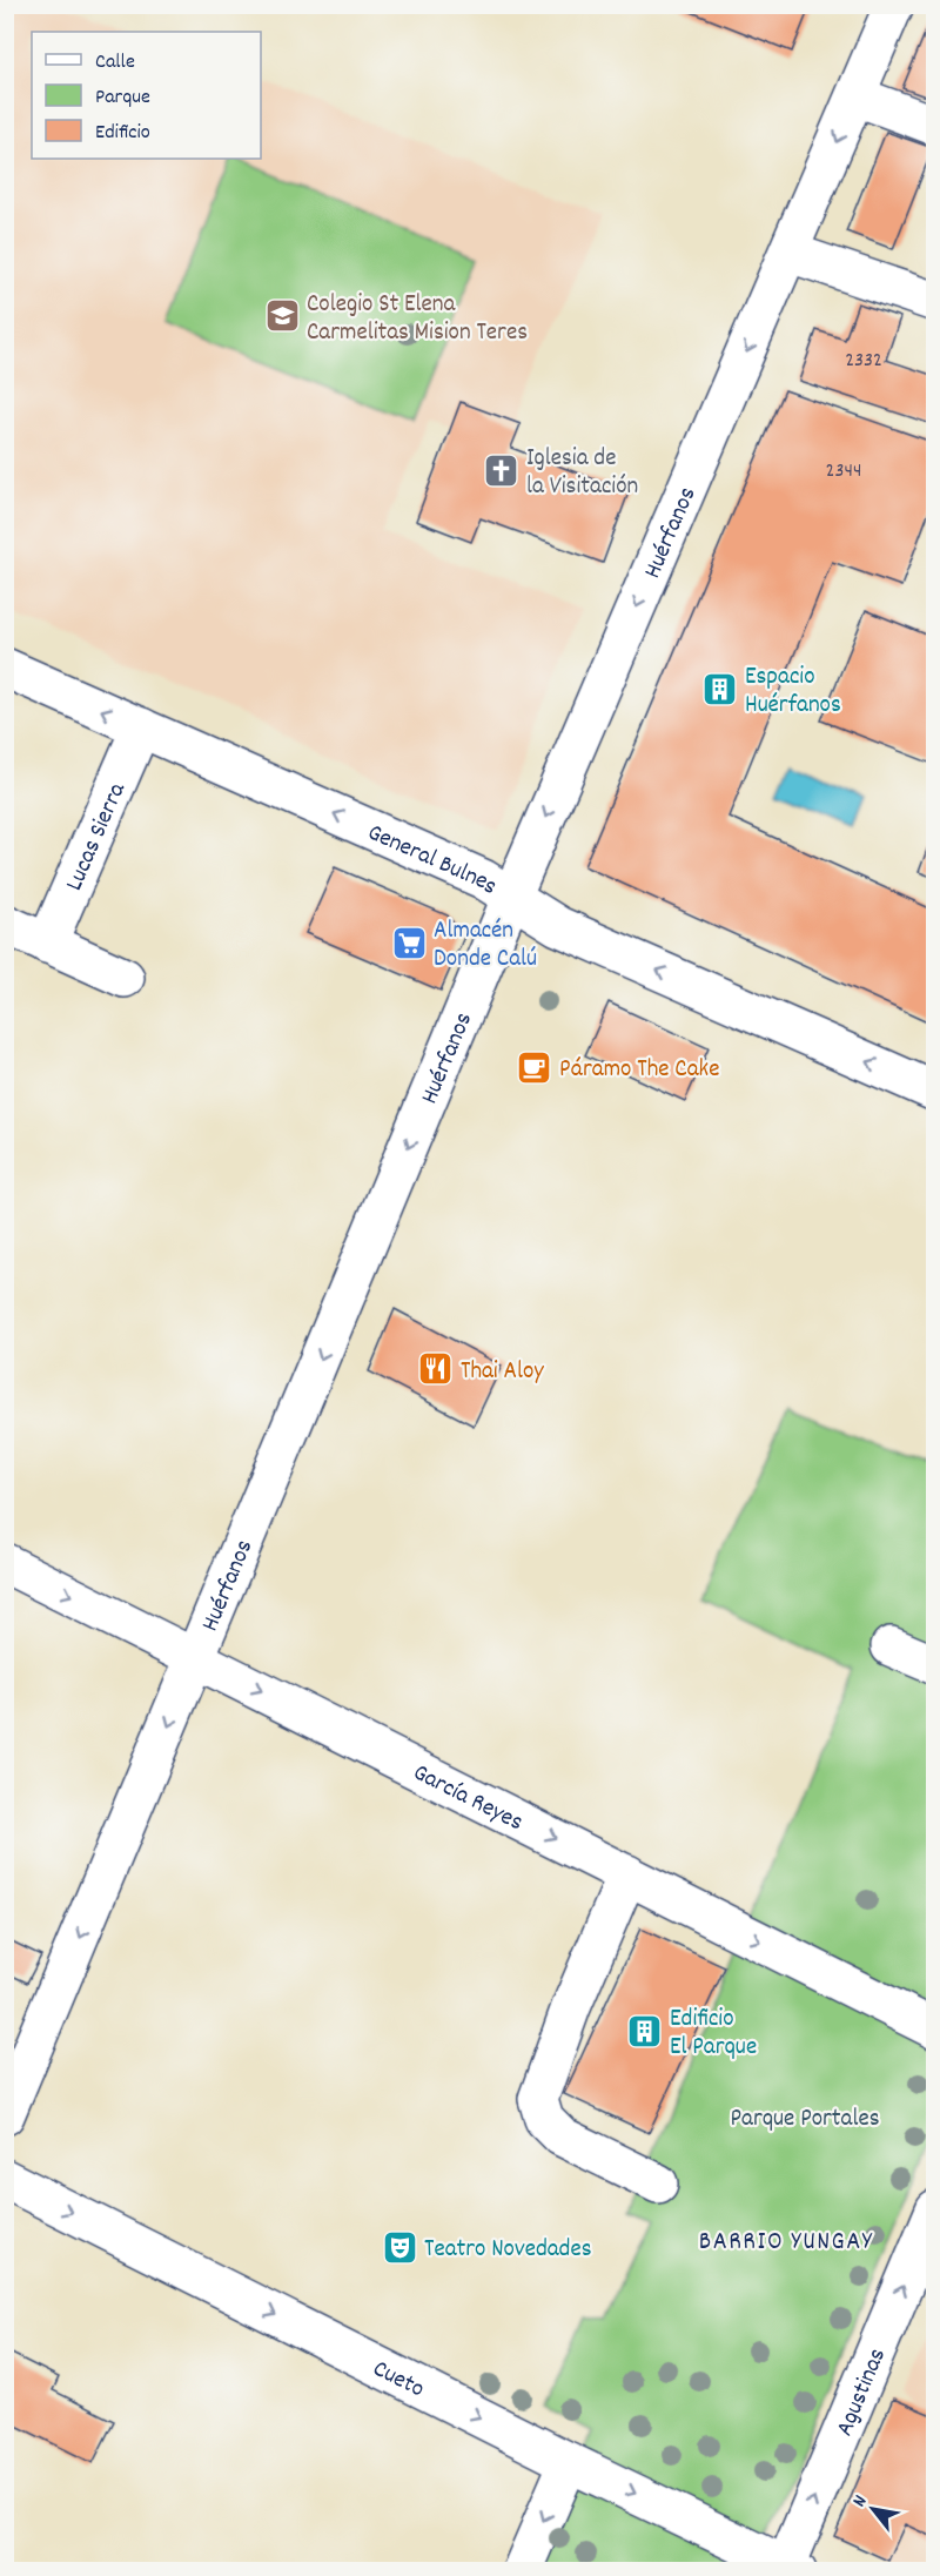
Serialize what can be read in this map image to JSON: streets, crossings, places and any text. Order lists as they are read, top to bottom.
{
  "streets": {
    "street": [
      "Huérfanos",
      "Lucas Sierra",
      "General Bulnes",
      "García Reyes",
      "Cueto",
      "Agustinas"
    ]
  },
  "crossings": [
    ["Huérfanos", "General Bulnes"],
    ["Huérfanos", "García Reyes"],
    ["Lucas Sierra", "General Bulnes"],
    ["Cueto", "Agustinas"]
  ],
  "one_way": [
    "Huérfanos",
    "General Bulnes",
    "García Reyes",
    "Cueto",
    "Agustinas"
  ],
  "districts": ["BARRIO YUNGAY"],
  "parks": ["Parque Portales"],
  "places": {
    "school or university": ["Colegio St Elena Carmelitas Mision Teres"],
    "church": ["Iglesia de la Visitación"],
    "building": ["Espacio Huérfanos", "Edificio El Parque"],
    "supermarket": ["Almacén Donde Calú"],
    "cafe": ["Páramo The Cake"],
    "restaurant": ["Thai Aloy"],
    "theatre": ["Teatro Novedades"]
  },
  "house_numbers": ["2332", "2344"],
  "legend": ["Calle", "Parque", "Edificio"],
  "north": "top left"
}
